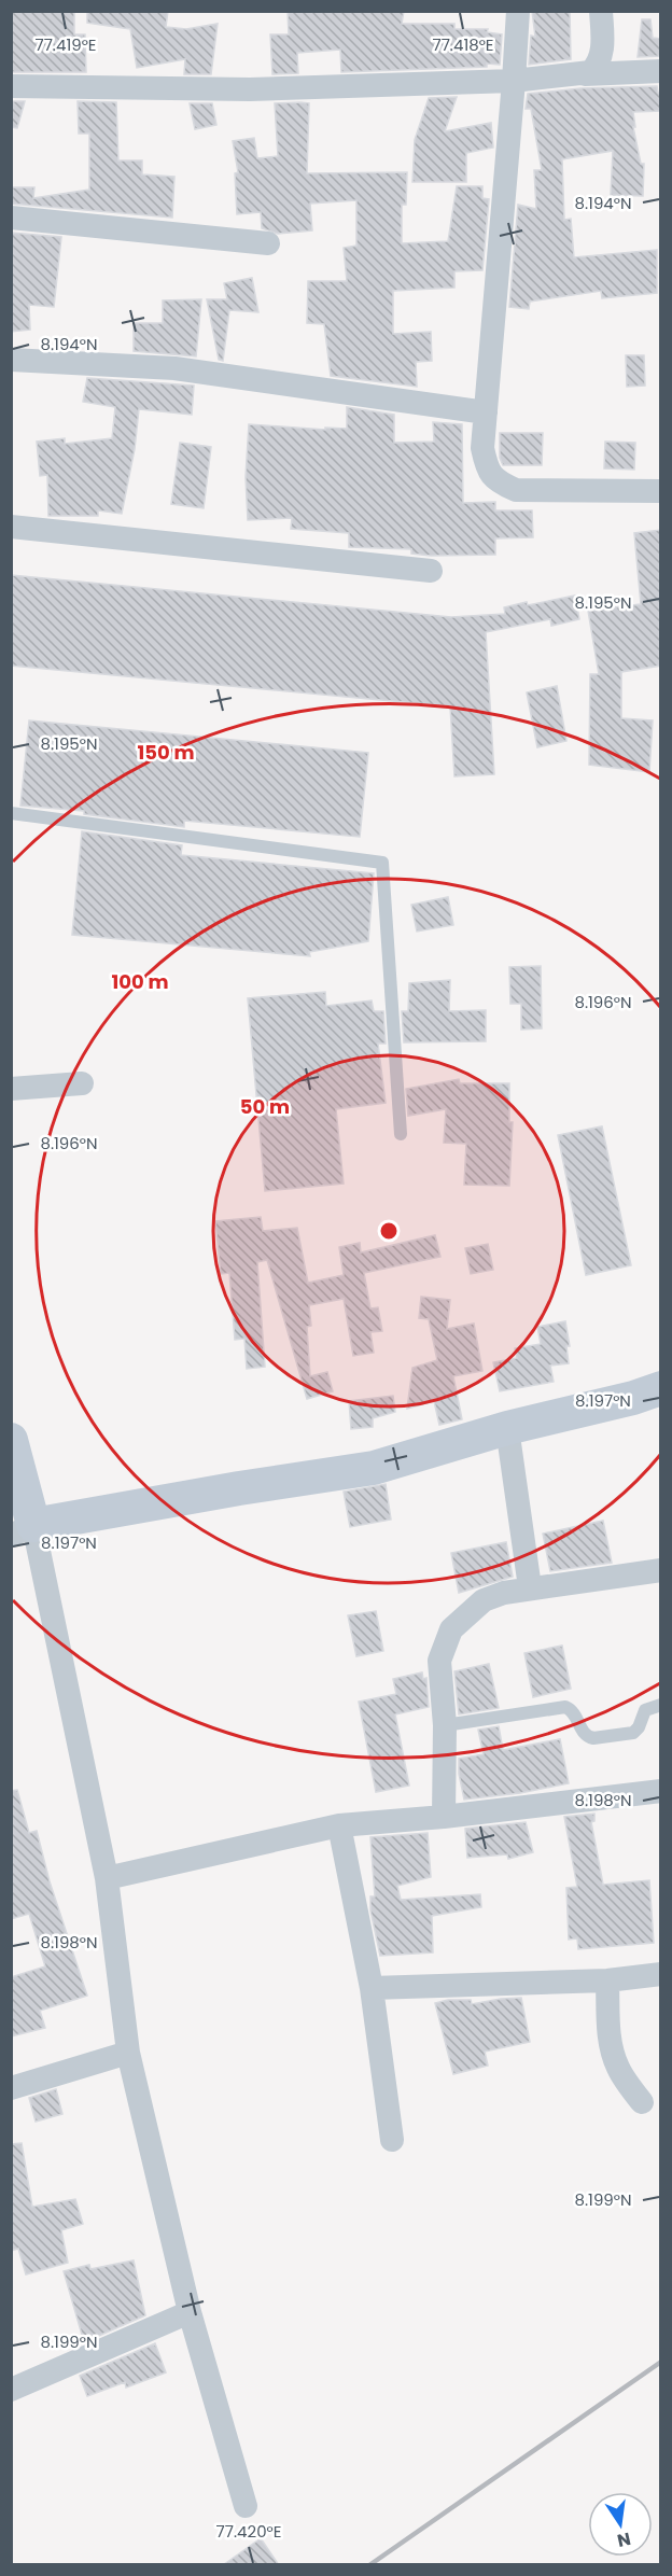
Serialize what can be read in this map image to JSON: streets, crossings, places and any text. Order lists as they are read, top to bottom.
{
  "north": "bottom",
  "coordinates": [
    "77.419°E",
    "77.418°E",
    "8.194°N",
    "8.195°N",
    "8.196°N",
    "8.197°N",
    "8.198°N",
    "8.199°N",
    "77.420°E"
  ],
  "rings": ["150 m", "100 m", "50 m"]
}
